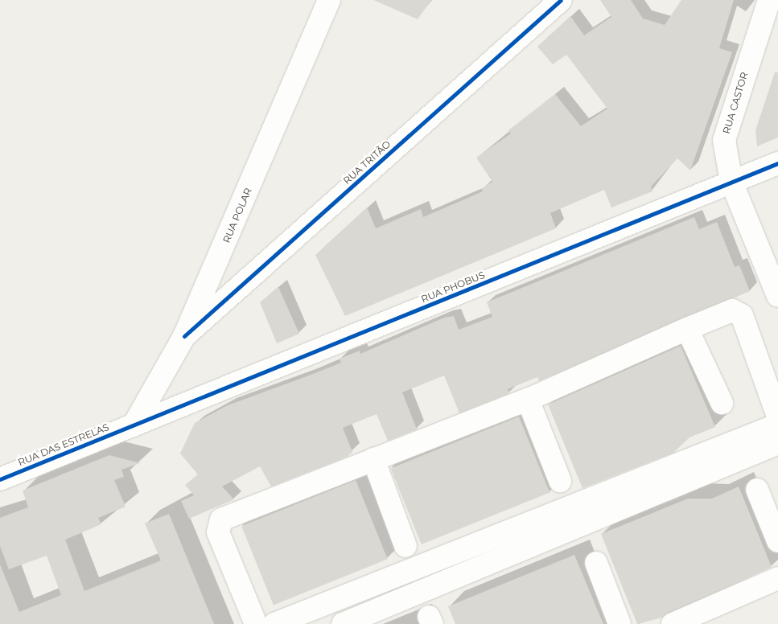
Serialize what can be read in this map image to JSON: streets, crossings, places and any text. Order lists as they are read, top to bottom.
{
  "streets": {
    "street": [
      "RUA CASTOR",
      "RUA TRITÃO",
      "RUA POLAR",
      "RUA PHOBUS",
      "RUA DAS ESTRELAS"
    ]
  },
  "crossings": [
    ["RUA CASTOR", "RUA PHOBUS"],
    ["RUA TRITÃO", "RUA POLAR"],
    ["RUA POLAR", "RUA PHOBUS"],
    ["RUA POLAR", "RUA DAS ESTRELAS"],
    ["RUA PHOBUS", "RUA DAS ESTRELAS"]
  ]
}
